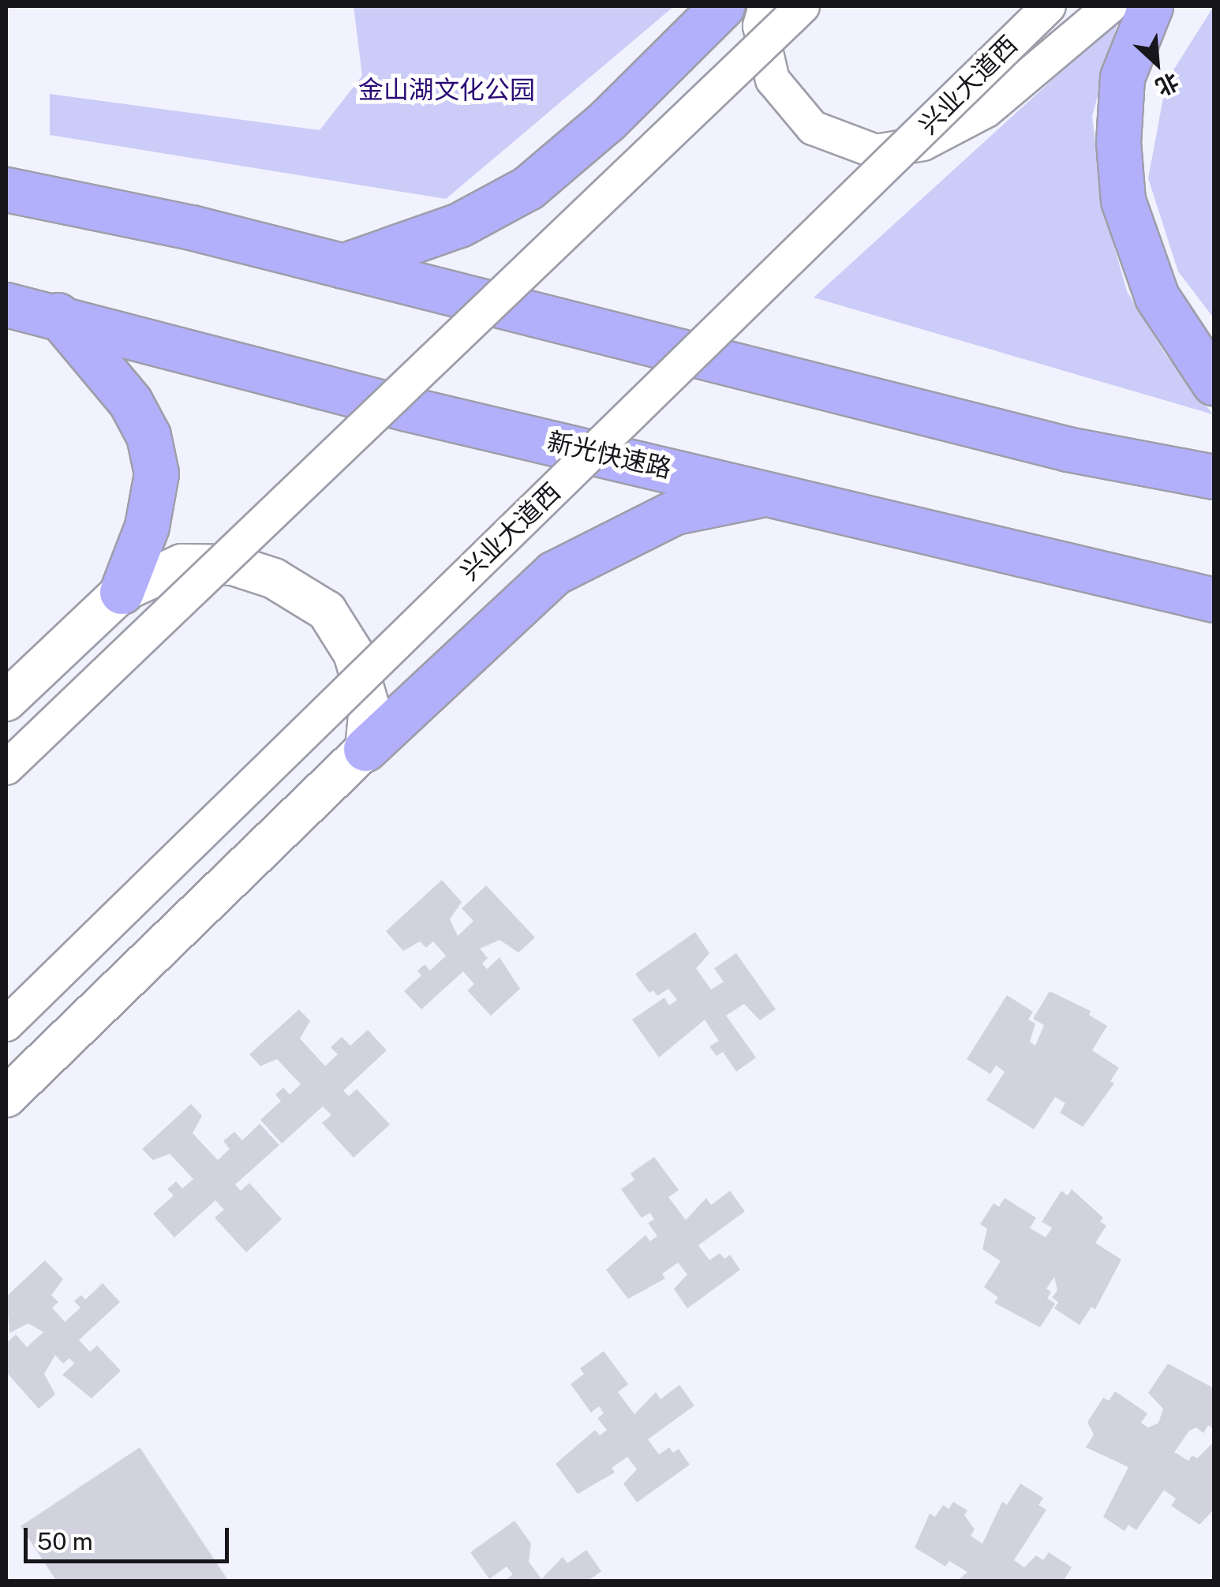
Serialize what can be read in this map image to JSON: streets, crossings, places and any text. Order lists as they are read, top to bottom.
{
  "streets": {
    "highway": ["新光快速路"],
    "street": ["兴业大道西"]
  },
  "parks": ["金山湖文化公园"],
  "scale_bar": "50 m",
  "north": "bottom right"
}
